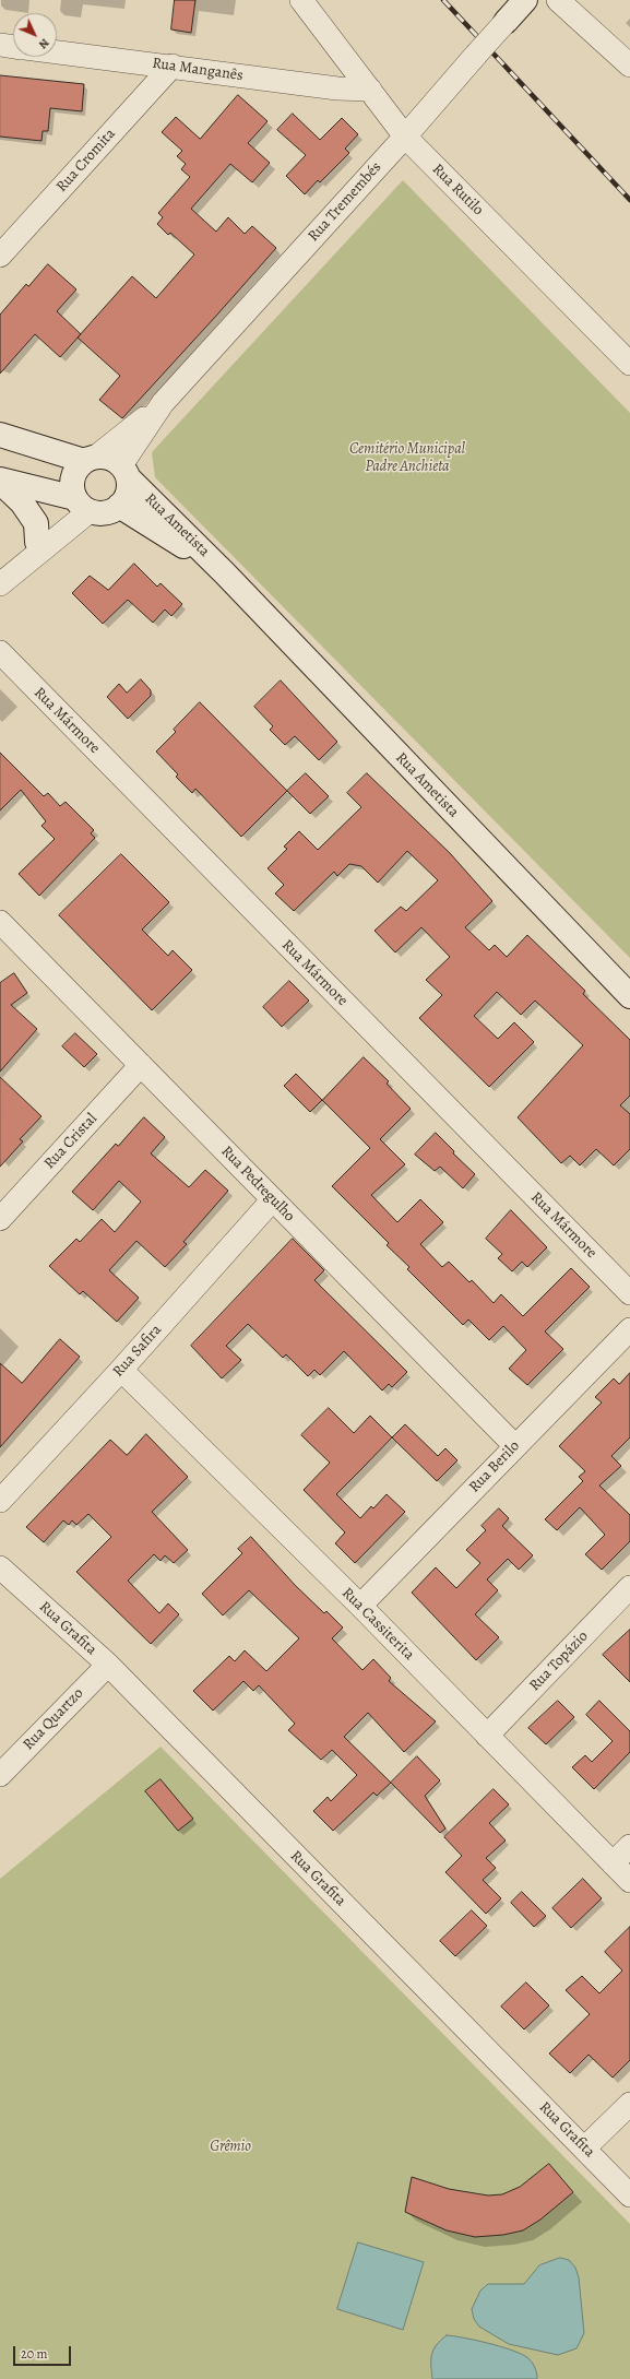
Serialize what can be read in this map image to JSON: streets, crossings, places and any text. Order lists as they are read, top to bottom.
{
  "streets": {
    "street": [
      "Rua Manganês",
      "Rua Cromita",
      "Rua Rutilo",
      "Rua Tremembés",
      "Rua Ametista",
      "Rua Mármore",
      "Rua Cristal",
      "Rua Pedregulho",
      "Rua Safira",
      "Rua Berilo",
      "Rua Cassiterita",
      "Rua Grafita",
      "Rua Topázio",
      "Rua Quartzo"
    ]
  },
  "crossings": [
    ["Rua Manganês", "Rua Cromita"],
    ["Rua Manganês", "Rua Rutilo"],
    ["Rua Rutilo", "Rua Tremembés"],
    ["Rua Tremembés", "Rua Ametista"],
    ["Rua Cristal", "Rua Pedregulho"],
    ["Rua Pedregulho", "Rua Safira"],
    ["Rua Pedregulho", "Rua Berilo"],
    ["Rua Safira", "Rua Cassiterita"],
    ["Rua Berilo", "Rua Cassiterita"],
    ["Rua Cassiterita", "Rua Topázio"],
    ["Rua Grafita", "Rua Quartzo"]
  ],
  "parks": ["Cemitério Municipal Padre Anchieta", "Grêmio"],
  "scale_bar": "20 m",
  "north": "bottom right"
}
